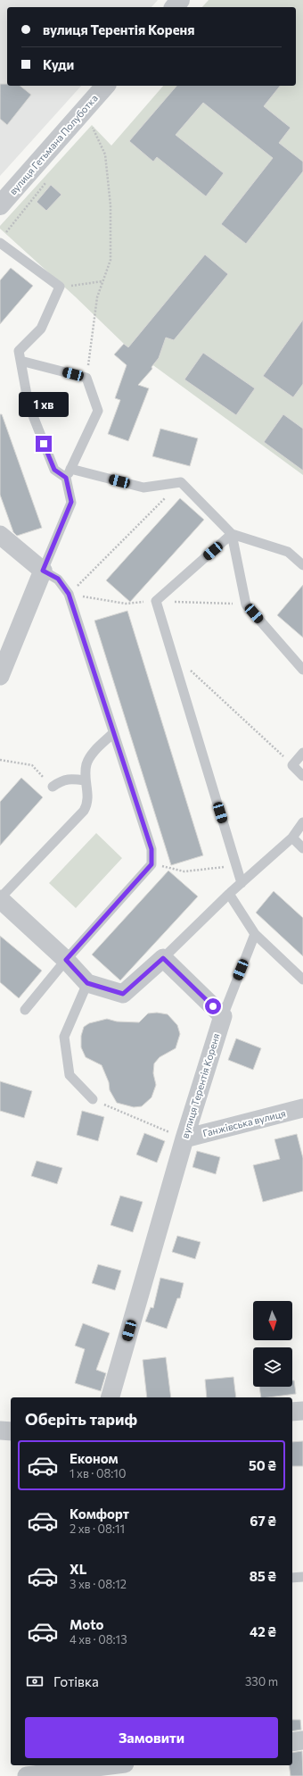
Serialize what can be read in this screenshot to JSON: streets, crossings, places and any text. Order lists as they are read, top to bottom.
{
  "streets": {
    "street": ["вулиця Гетьмана Полуботка", "вулиця Терентія Кореня", "Ганжівська вулиця"]
  },
  "crossings": [
    ["вулиця Терентія Кореня", "Ганжівська вулиця"]
  ],
  "north": "bottom",
  "page": {
    "banner": ["вулиця Терентія Кореня", "Куди"],
    "bubble": "1 хв",
    "heading": "Оберіть тариф",
    "list": [
      {
        "name": "Економ",
        "note": "1 хв · 08:10",
        "value": "50 ₴"
      },
      {
        "name": "Комфорт",
        "note": "2 хв · 08:11",
        "value": "67 ₴"
      },
      {
        "name": "XL",
        "note": "3 хв · 08:12",
        "value": "85 ₴"
      },
      {
        "name": "Moto",
        "note": "4 хв · 08:13",
        "value": "42 ₴"
      }
    ],
    "pay": ["Готівка", "330 m"],
    "buttons": "Замовити"
  }
}
